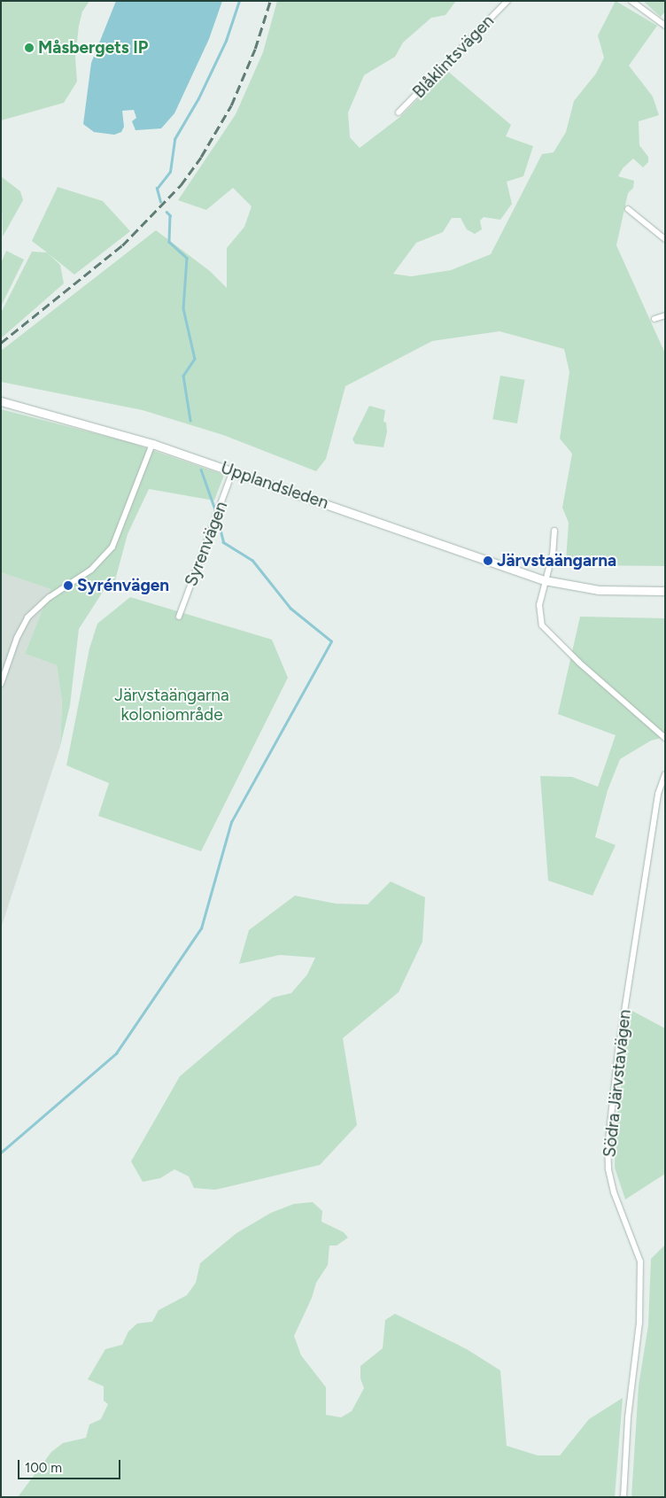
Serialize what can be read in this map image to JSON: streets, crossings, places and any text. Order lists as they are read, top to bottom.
{
  "streets": {
    "street": [
      "Blåklintsvägen",
      "Upplandsleden",
      "Syrenvägen",
      "Södra Järvstavägen"
    ]
  },
  "crossings": [
    ["Upplandsleden", "Syrenvägen"]
  ],
  "parks": ["Järvstaängarna koloniområde"],
  "places": ["Måsbergets IP", "Järvstaängarna", "Syrénvägen"],
  "scale_bar": "100 m"
}
